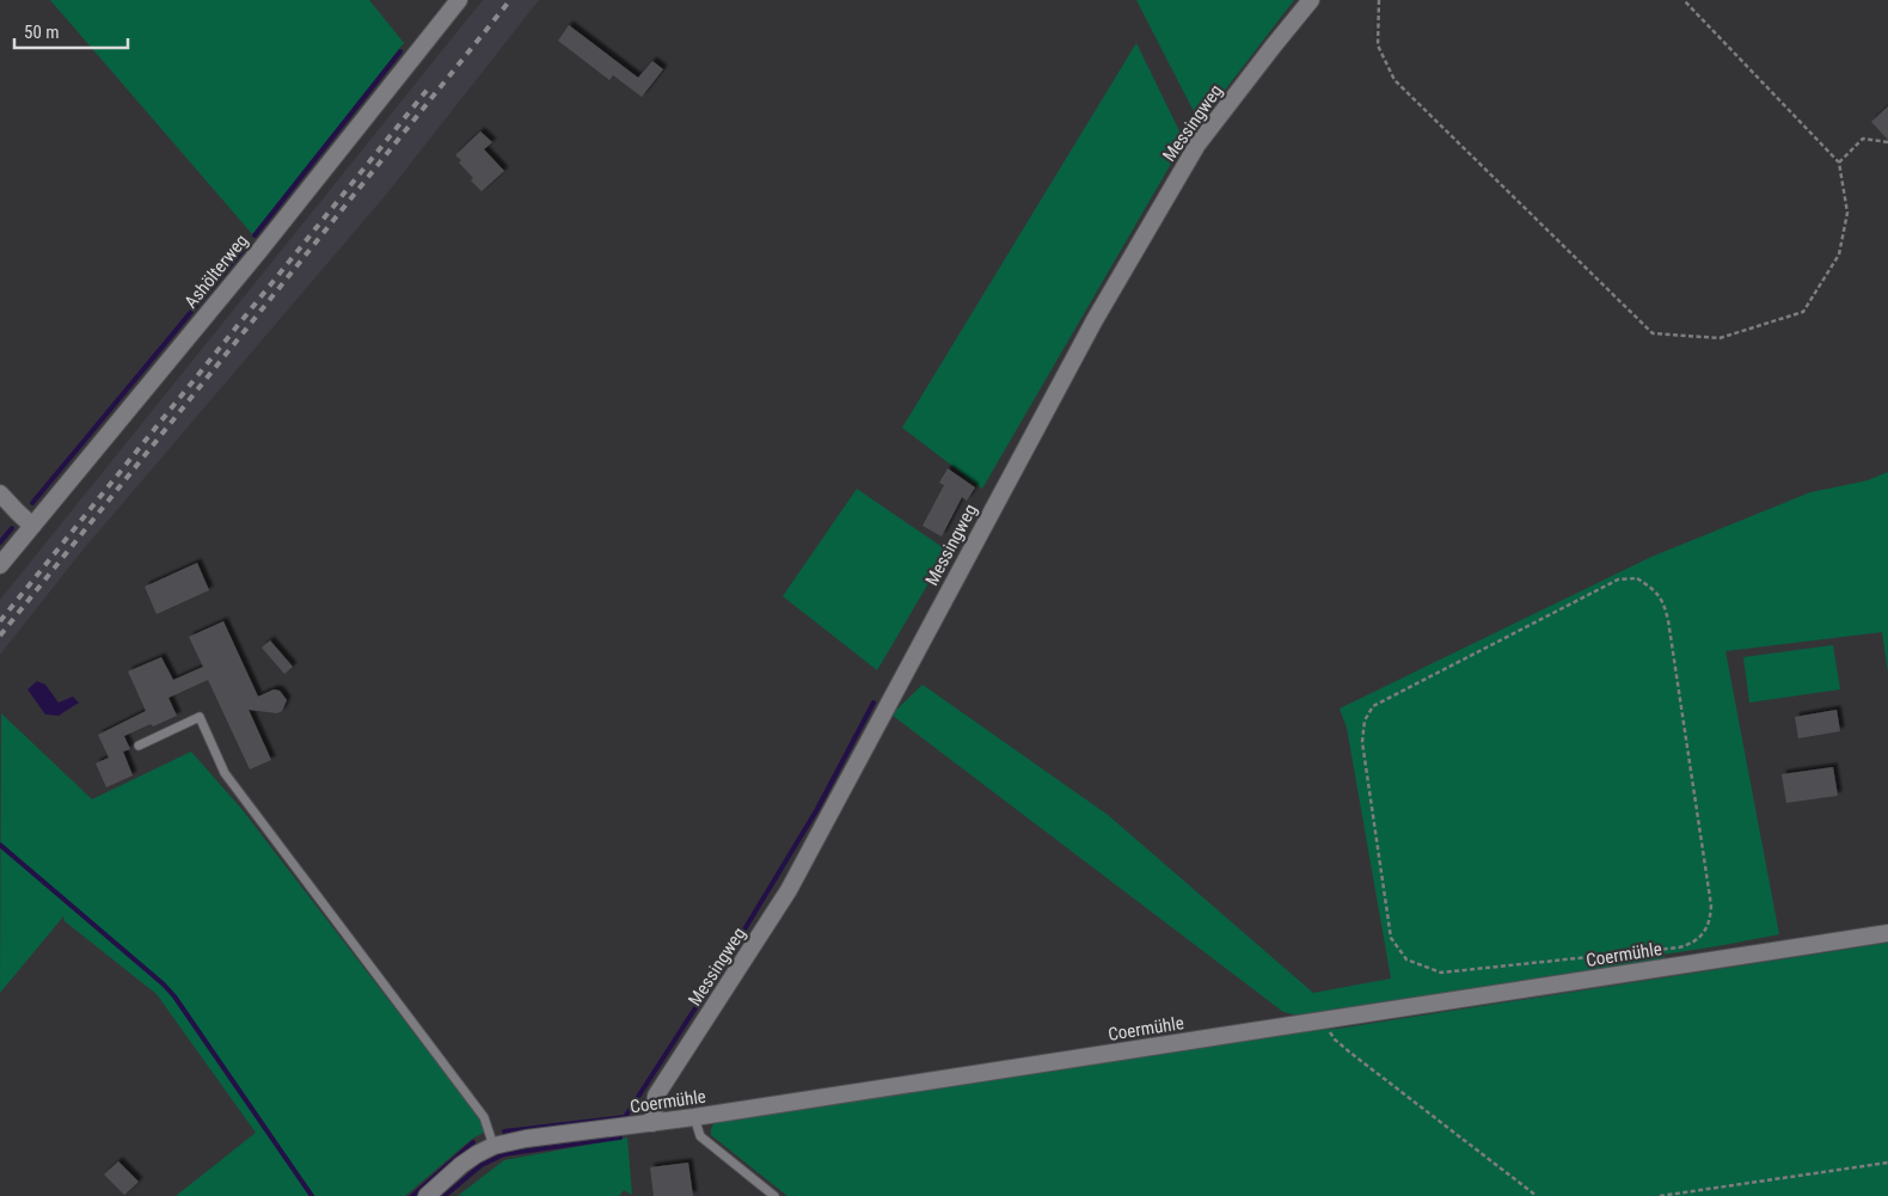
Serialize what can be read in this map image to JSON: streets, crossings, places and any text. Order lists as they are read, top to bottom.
{
  "streets": {
    "street": ["Messingweg", "Ashölterweg", "Coermühle"]
  },
  "crossings": [
    ["Messingweg", "Coermühle"]
  ],
  "scale_bar": "50 m"
}
